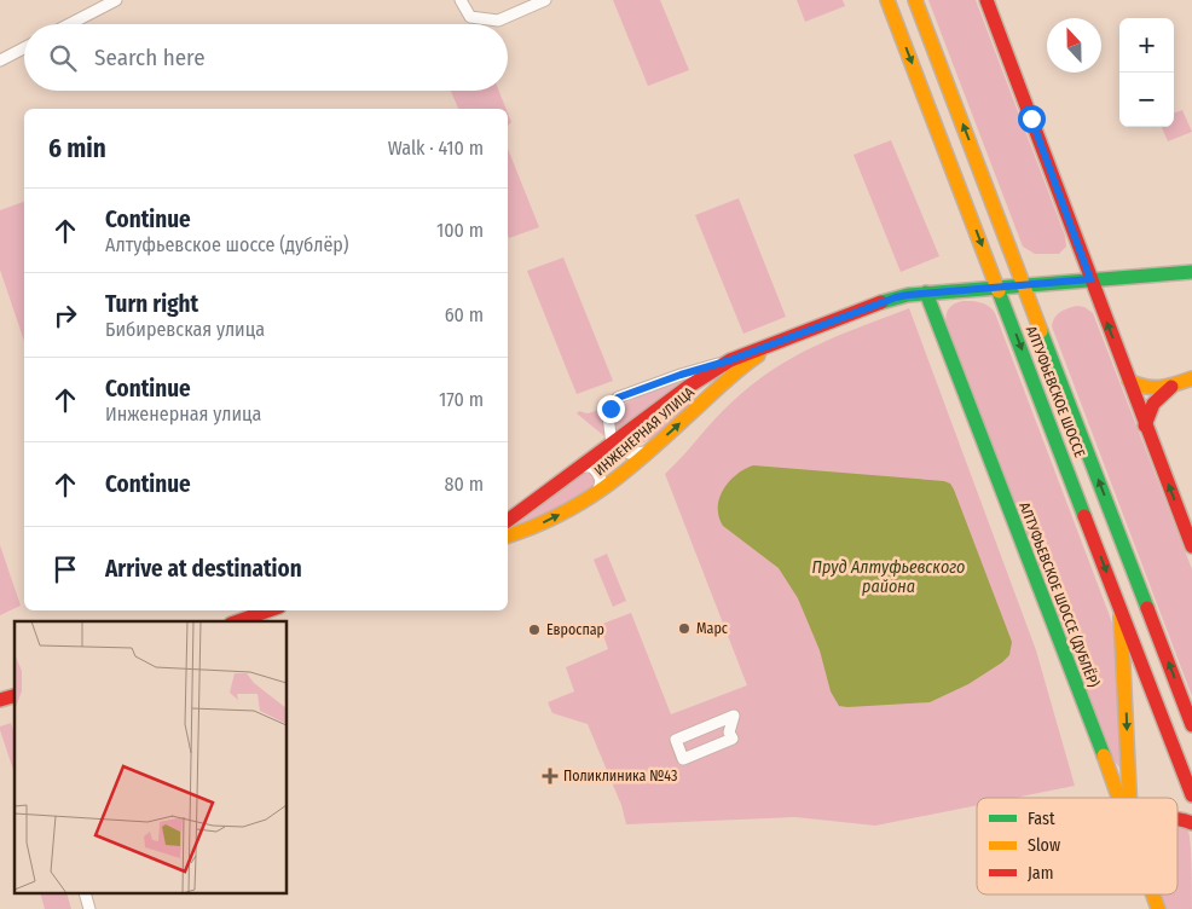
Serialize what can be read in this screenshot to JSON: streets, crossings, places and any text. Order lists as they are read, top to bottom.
{
  "streets": {
    "main road": ["АЛТУФЬЕВСКОЕ ШОССЕ", "ИНЖЕНЕРНАЯ УЛИЦА", "АЛТУФЬЕВСКОЕ ШОССЕ (ДУБЛЁР)"]
  },
  "crossings": [
    ["АЛТУФЬЕВСКОЕ ШОССЕ", "ИНЖЕНЕРНАЯ УЛИЦА"],
    ["ИНЖЕНЕРНАЯ УЛИЦА", "АЛТУФЬЕВСКОЕ ШОССЕ (ДУБЛЁР)"]
  ],
  "water": ["Пруд Алтуфьевского района"],
  "places": {
    "other": ["Марс", "Евроспар"],
    "health": ["Поликлиника №43"]
  },
  "legend": ["Fast", "Slow", "Jam"],
  "north": "top",
  "page": {
    "map_buttons": ["+", "−"],
    "search": "Search here",
    "heading": ["6 min", "Walk · 410 m"],
    "list": [
      ["Continue", "Алтуфьевское шоссе (дублёр)", "100 m"],
      ["Turn right", "Бибиревская улица", "60 m"],
      ["Continue", "Инженерная улица", "170 m"],
      ["Continue", "80 m"],
      "Arrive at destination"
    ]
  }
}
